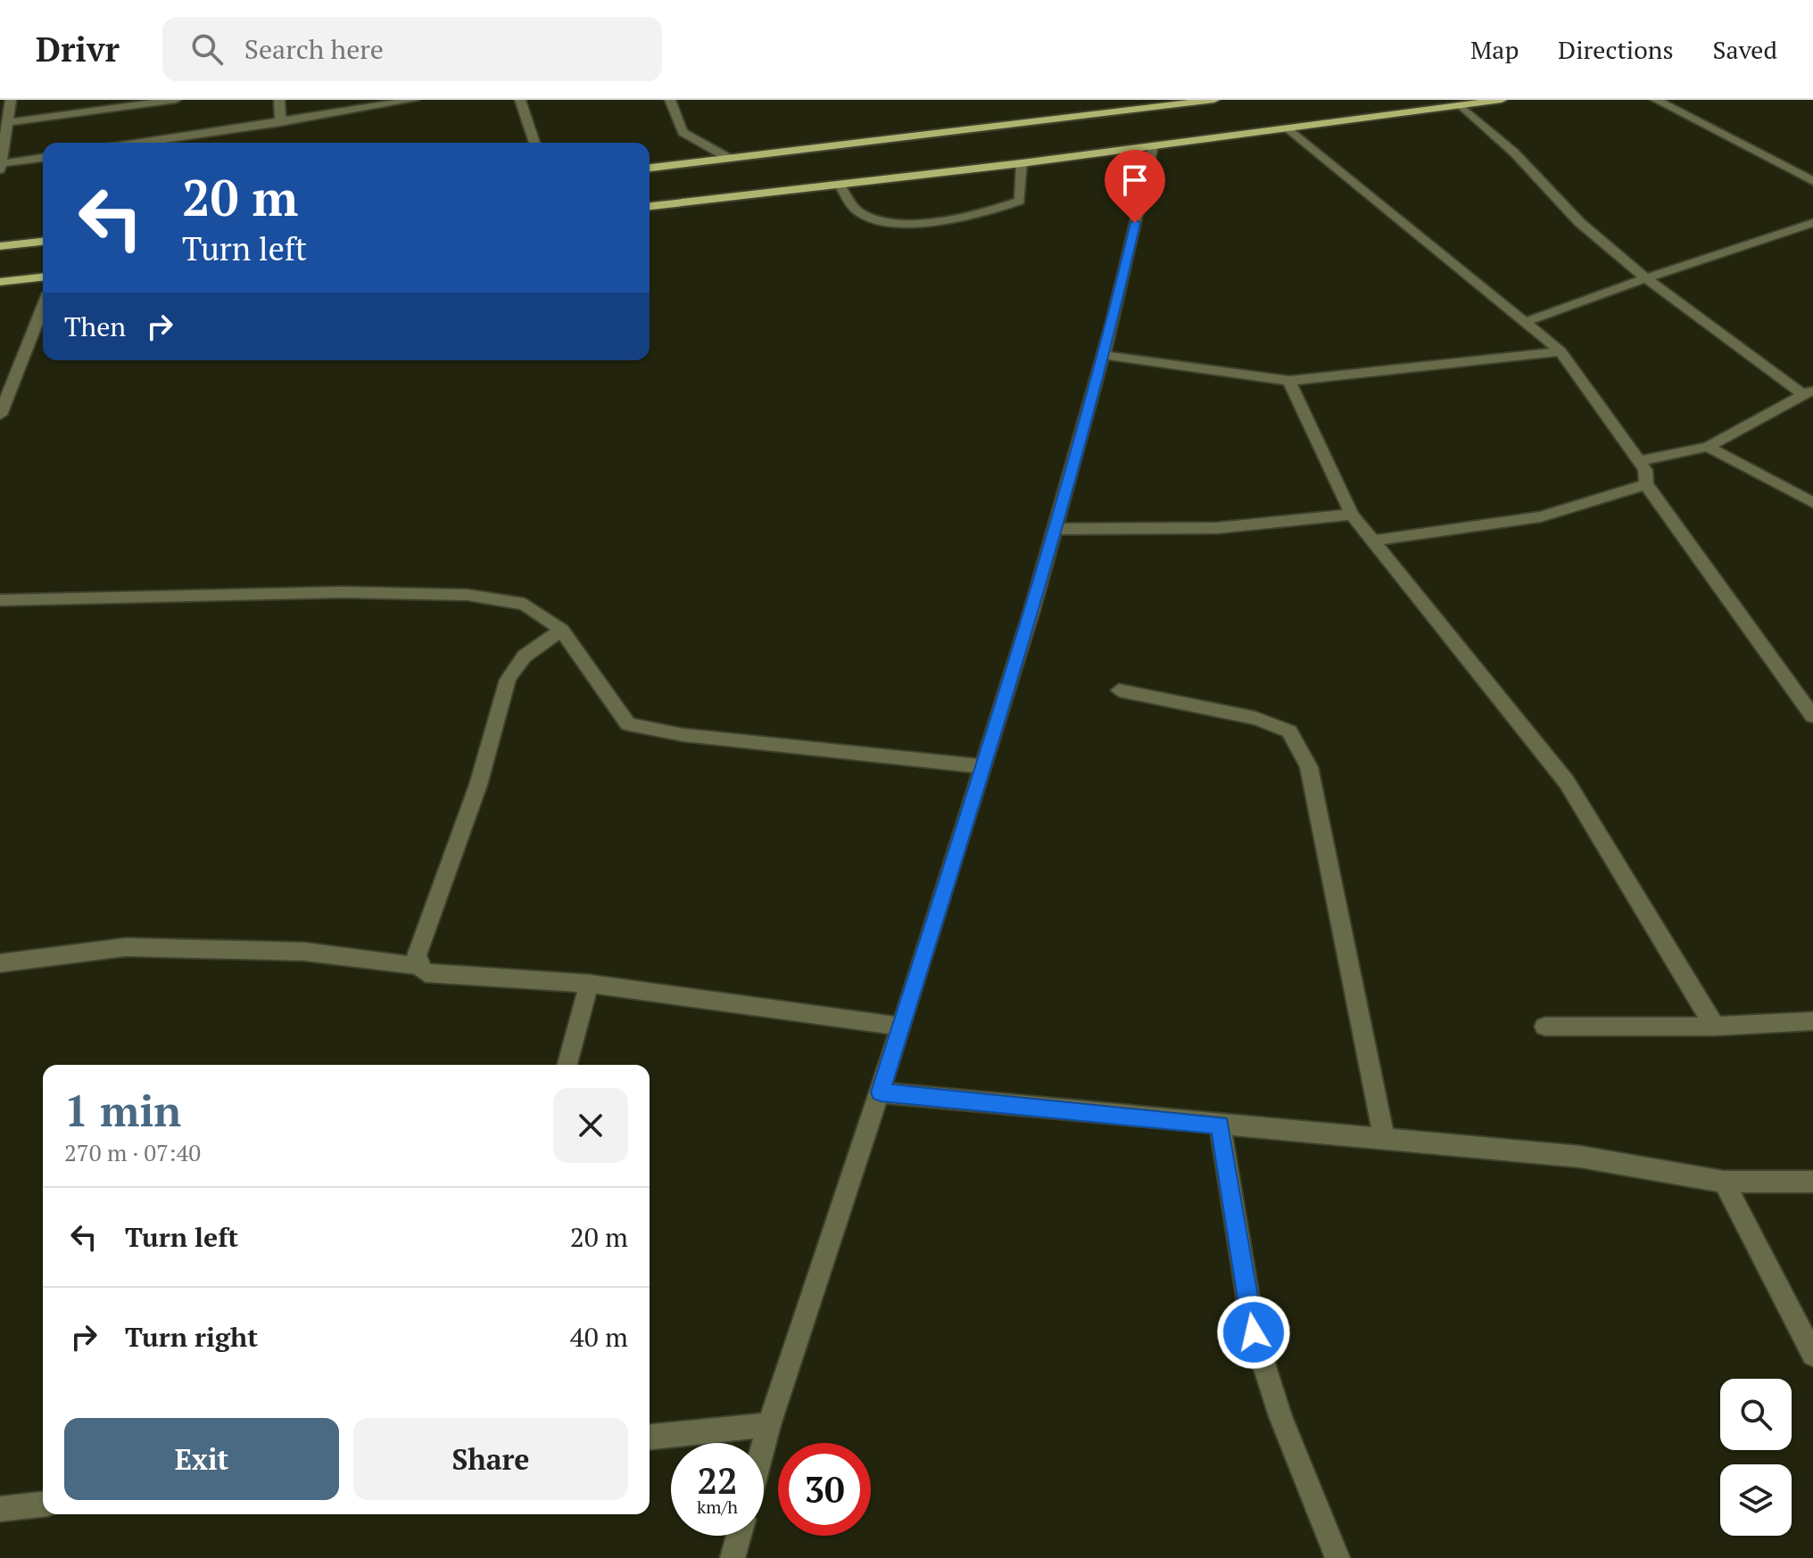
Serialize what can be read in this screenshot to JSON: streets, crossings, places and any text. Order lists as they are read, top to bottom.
{
  "page": {
    "header": "Drivr",
    "search": "Search here",
    "nav": ["Map", "Directions", "Saved"],
    "turn": ["20 m", "Turn left"],
    "then": "Then",
    "heading": ["1 min", "270 m · 07:40"],
    "list": [
      {
        "name": "Turn left",
        "value": "20 m"
      },
      {
        "name": "Turn right",
        "value": "40 m"
      }
    ],
    "buttons": ["Exit", "Share"],
    "speed": "22 km/h",
    "limit": "30"
  }
}
